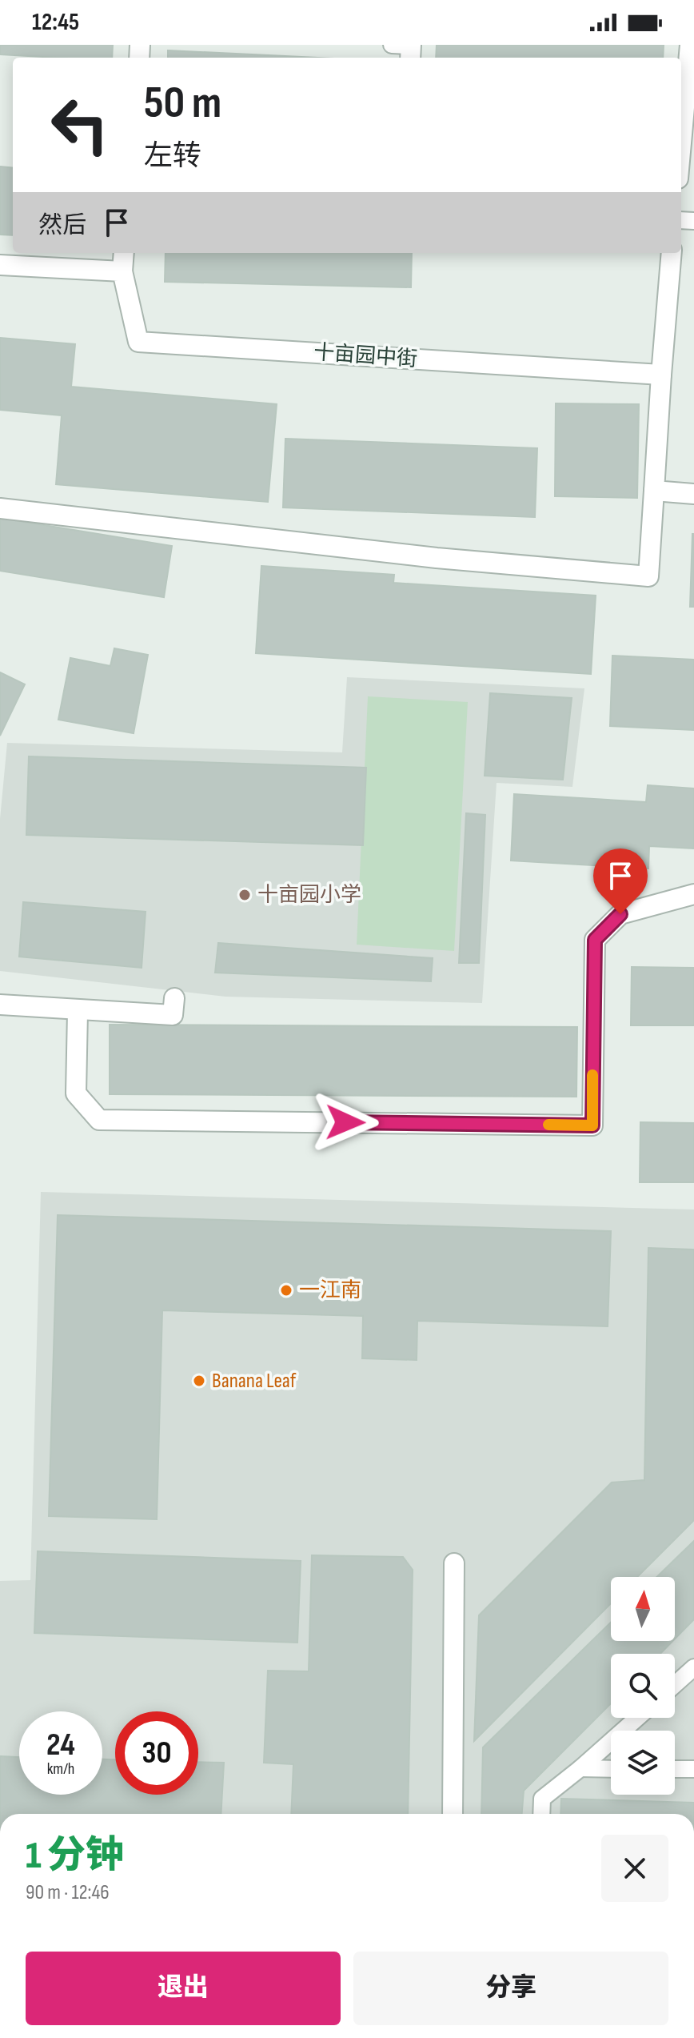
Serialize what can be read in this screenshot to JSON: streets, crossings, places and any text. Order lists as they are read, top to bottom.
{
  "streets": {
    "street": ["十亩园中街"]
  },
  "places": ["十亩园小学", "一江南", "Banana Leaf"],
  "north": "top",
  "page": {
    "status": "12:45",
    "turn": ["50 m", "左转"],
    "then": "然后",
    "speed": "24 km/h",
    "limit": "30",
    "heading": ["1 分钟", "90 m · 12:46"],
    "buttons": ["退出", "分享"]
  }
}
